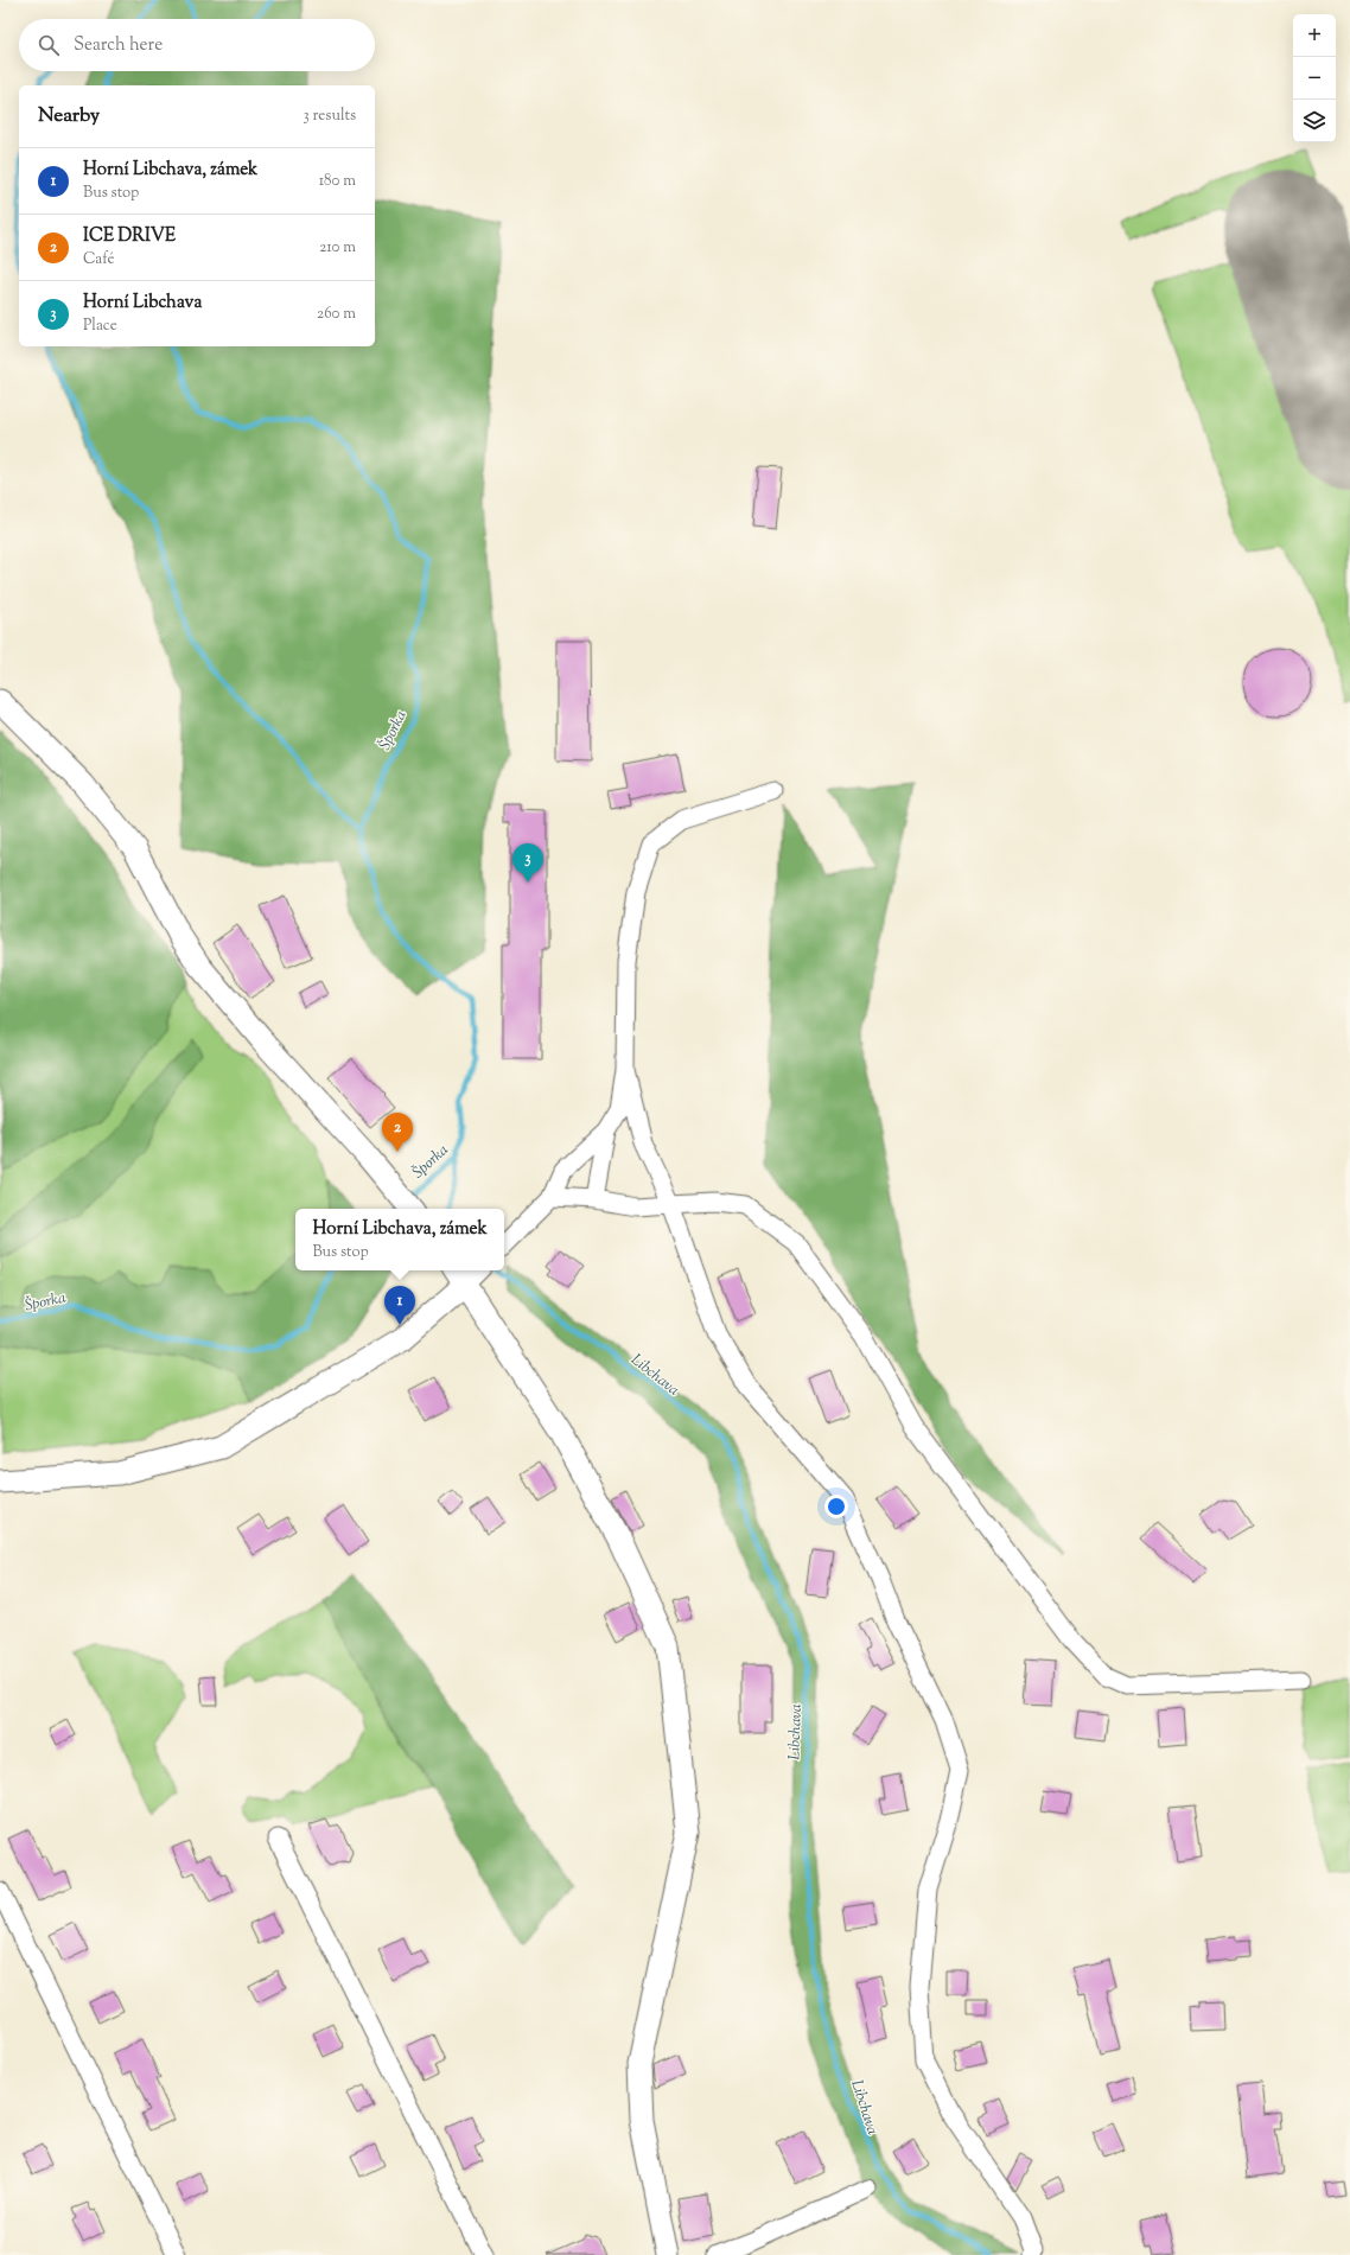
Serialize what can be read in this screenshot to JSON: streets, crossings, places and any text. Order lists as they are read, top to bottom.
{
  "water": ["Šporka", "Libchava"],
  "page": {
    "map_buttons": ["+", "−"],
    "search": "Search here",
    "heading": ["Nearby", "3 results"],
    "list": [
      {
        "mark": "1",
        "name": "Horní Libchava, zámek",
        "note": "Bus stop",
        "value": "180 m"
      },
      {
        "mark": "2",
        "name": "ICE DRIVE",
        "note": "Café",
        "value": "210 m"
      },
      {
        "mark": "3",
        "name": "Horní Libchava",
        "note": "Place",
        "value": "260 m"
      }
    ],
    "pins": ["3", "2", "1"],
    "popup": ["Horní Libchava, zámek", "Bus stop"]
  }
}
